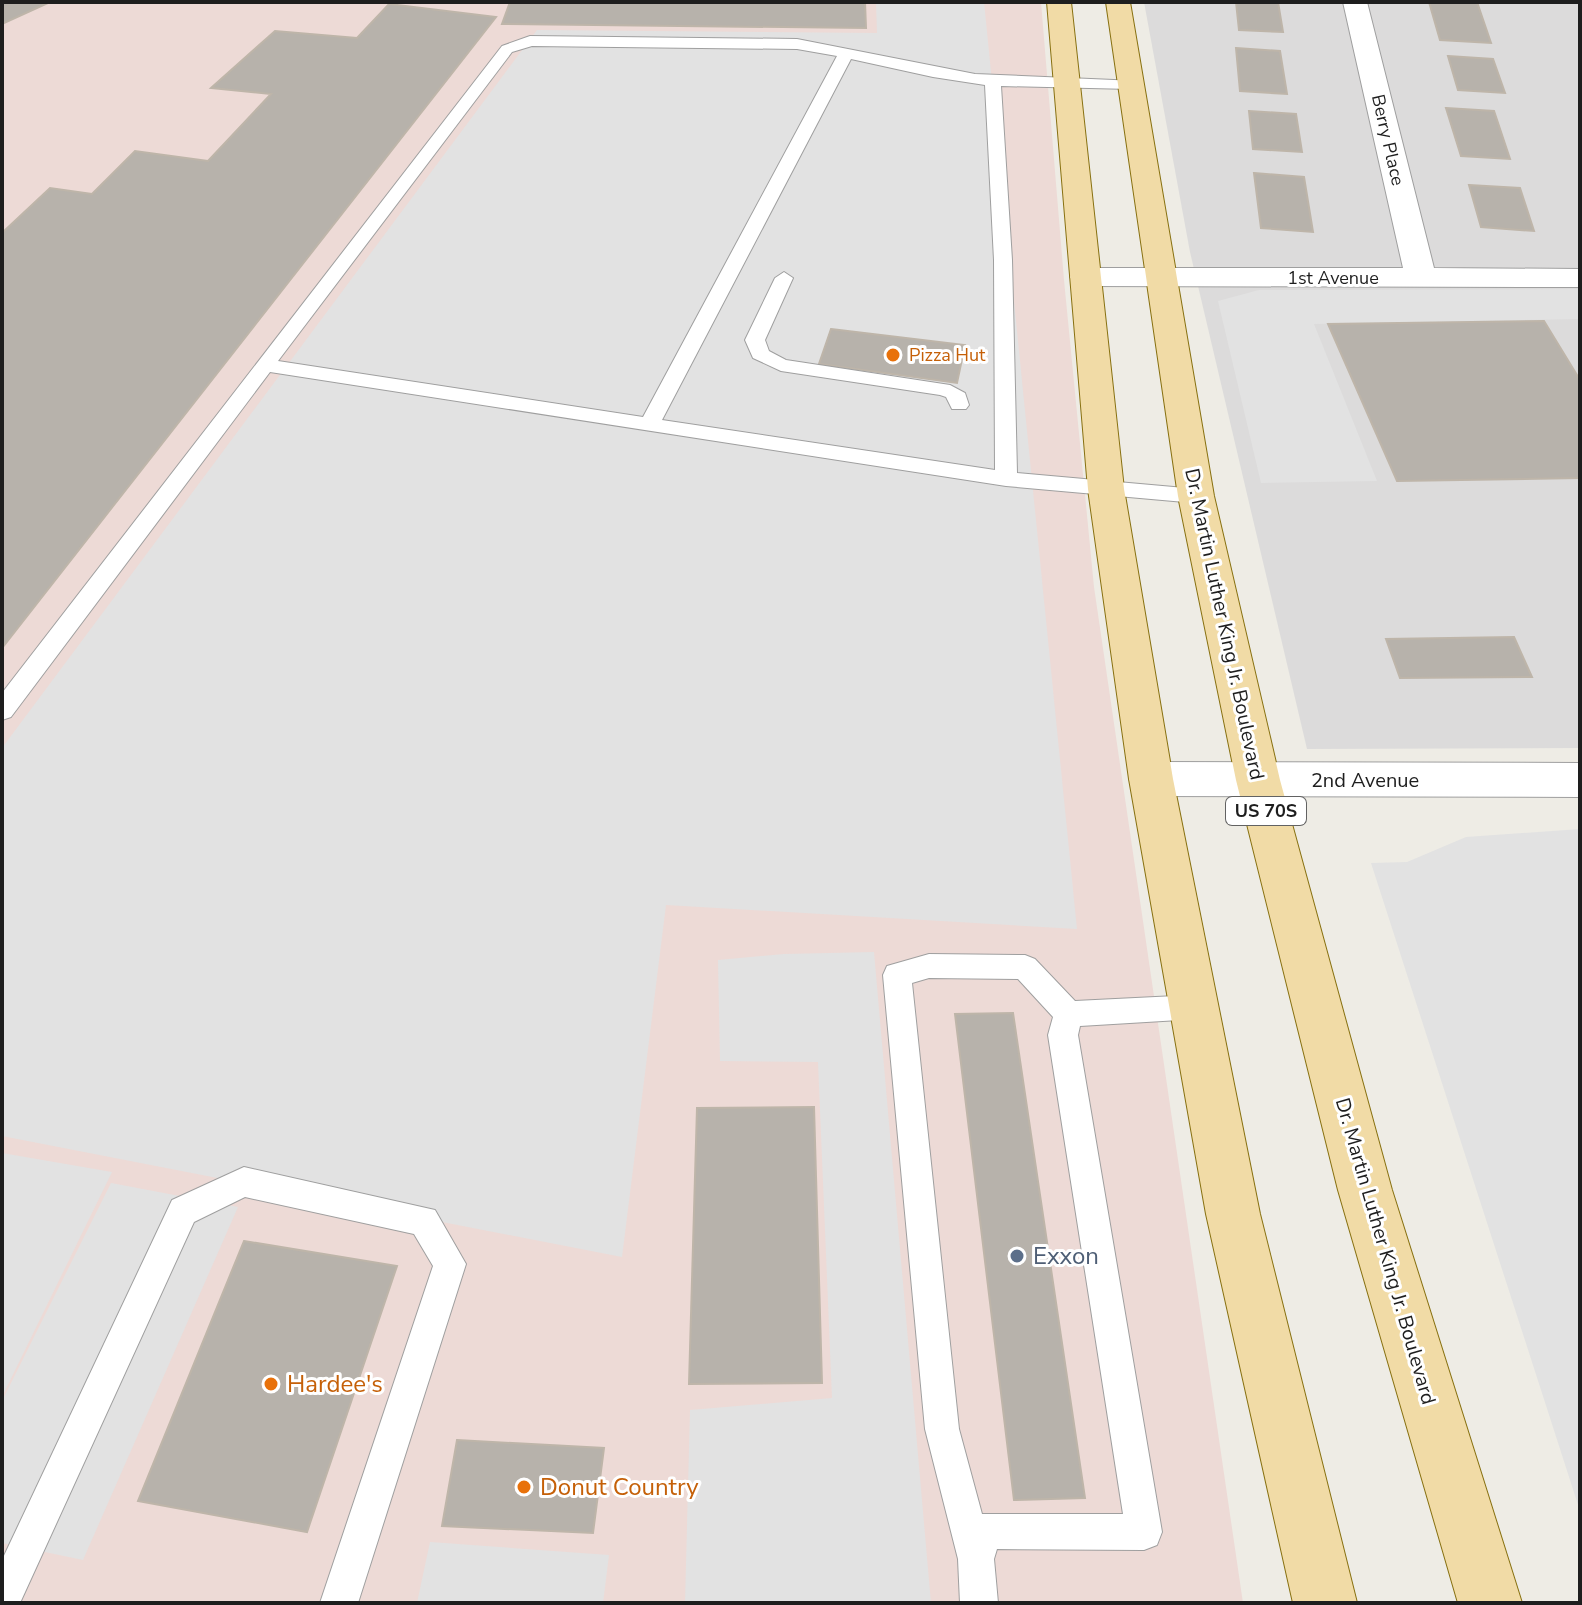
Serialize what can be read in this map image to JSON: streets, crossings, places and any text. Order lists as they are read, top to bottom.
{
  "streets": {
    "main road": ["Dr. Martin Luther King Jr. Boulevard", "US 70S"],
    "street": ["Berry Place", "1st Avenue", "2nd Avenue"]
  },
  "crossings": [
    ["Berry Place", "1st Avenue"],
    ["1st Avenue", "Dr. Martin Luther King Jr. Boulevard"],
    ["Dr. Martin Luther King Jr. Boulevard", "2nd Avenue"]
  ],
  "places": [
    "Pizza Hut",
    "Exxon",
    "Hardee's",
    "Donut Country"
  ]
}
